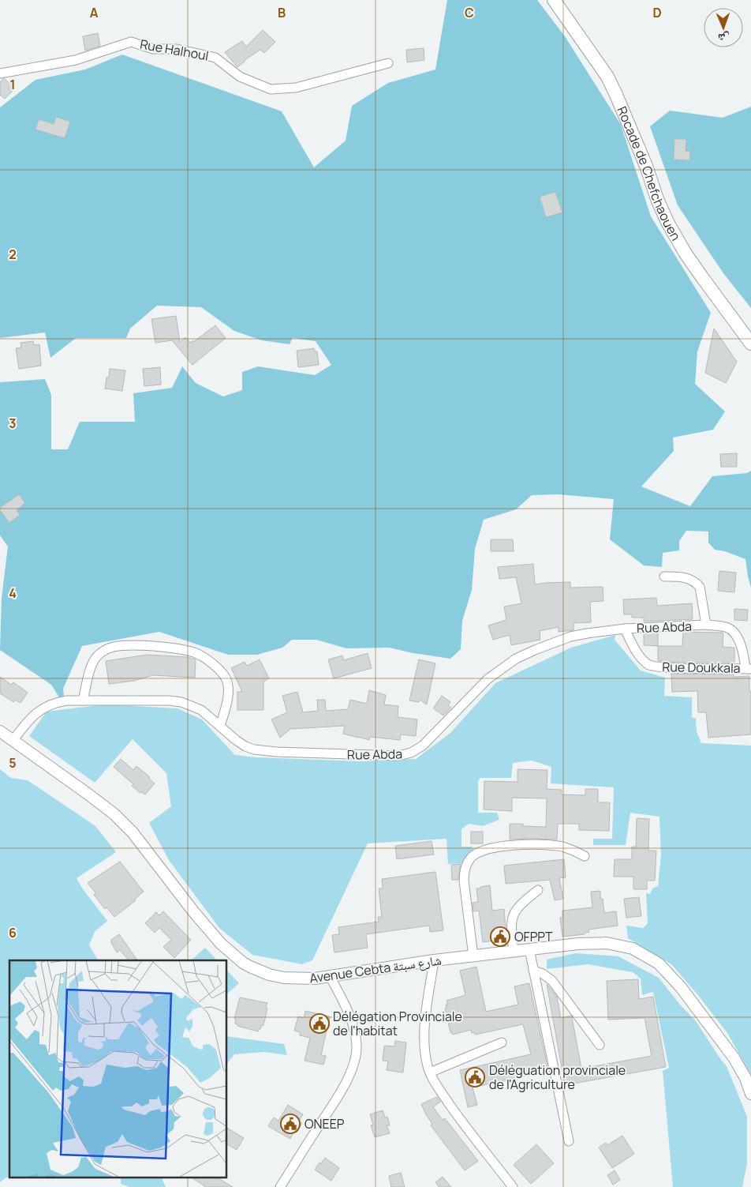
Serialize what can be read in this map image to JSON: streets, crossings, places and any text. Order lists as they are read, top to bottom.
{
  "streets": {
    "main road": ["Rocade de Chefchaouen"],
    "street": [
      "Rue Halhoul",
      "Rue Abda",
      "Rue Doukkala",
      "Avenue Cebta شارع سبتة"
    ]
  },
  "crossings": [
    ["Rue Abda", "Rue Doukkala"],
    ["Rue Abda", "Avenue Cebta شارع سبتة"]
  ],
  "places": {
    "public building": [
      "OFPPT",
      "Délégation Provinciale de l'habitat",
      "Déléguation provinciale de l'Agriculture",
      "ONEEP"
    ]
  },
  "north": "bottom",
  "grid": {
    "columns": [
      "A",
      "B",
      "C",
      "D"
    ],
    "rows": [
      "1",
      "2",
      "3",
      "4",
      "5",
      "6"
    ]
  }
}
